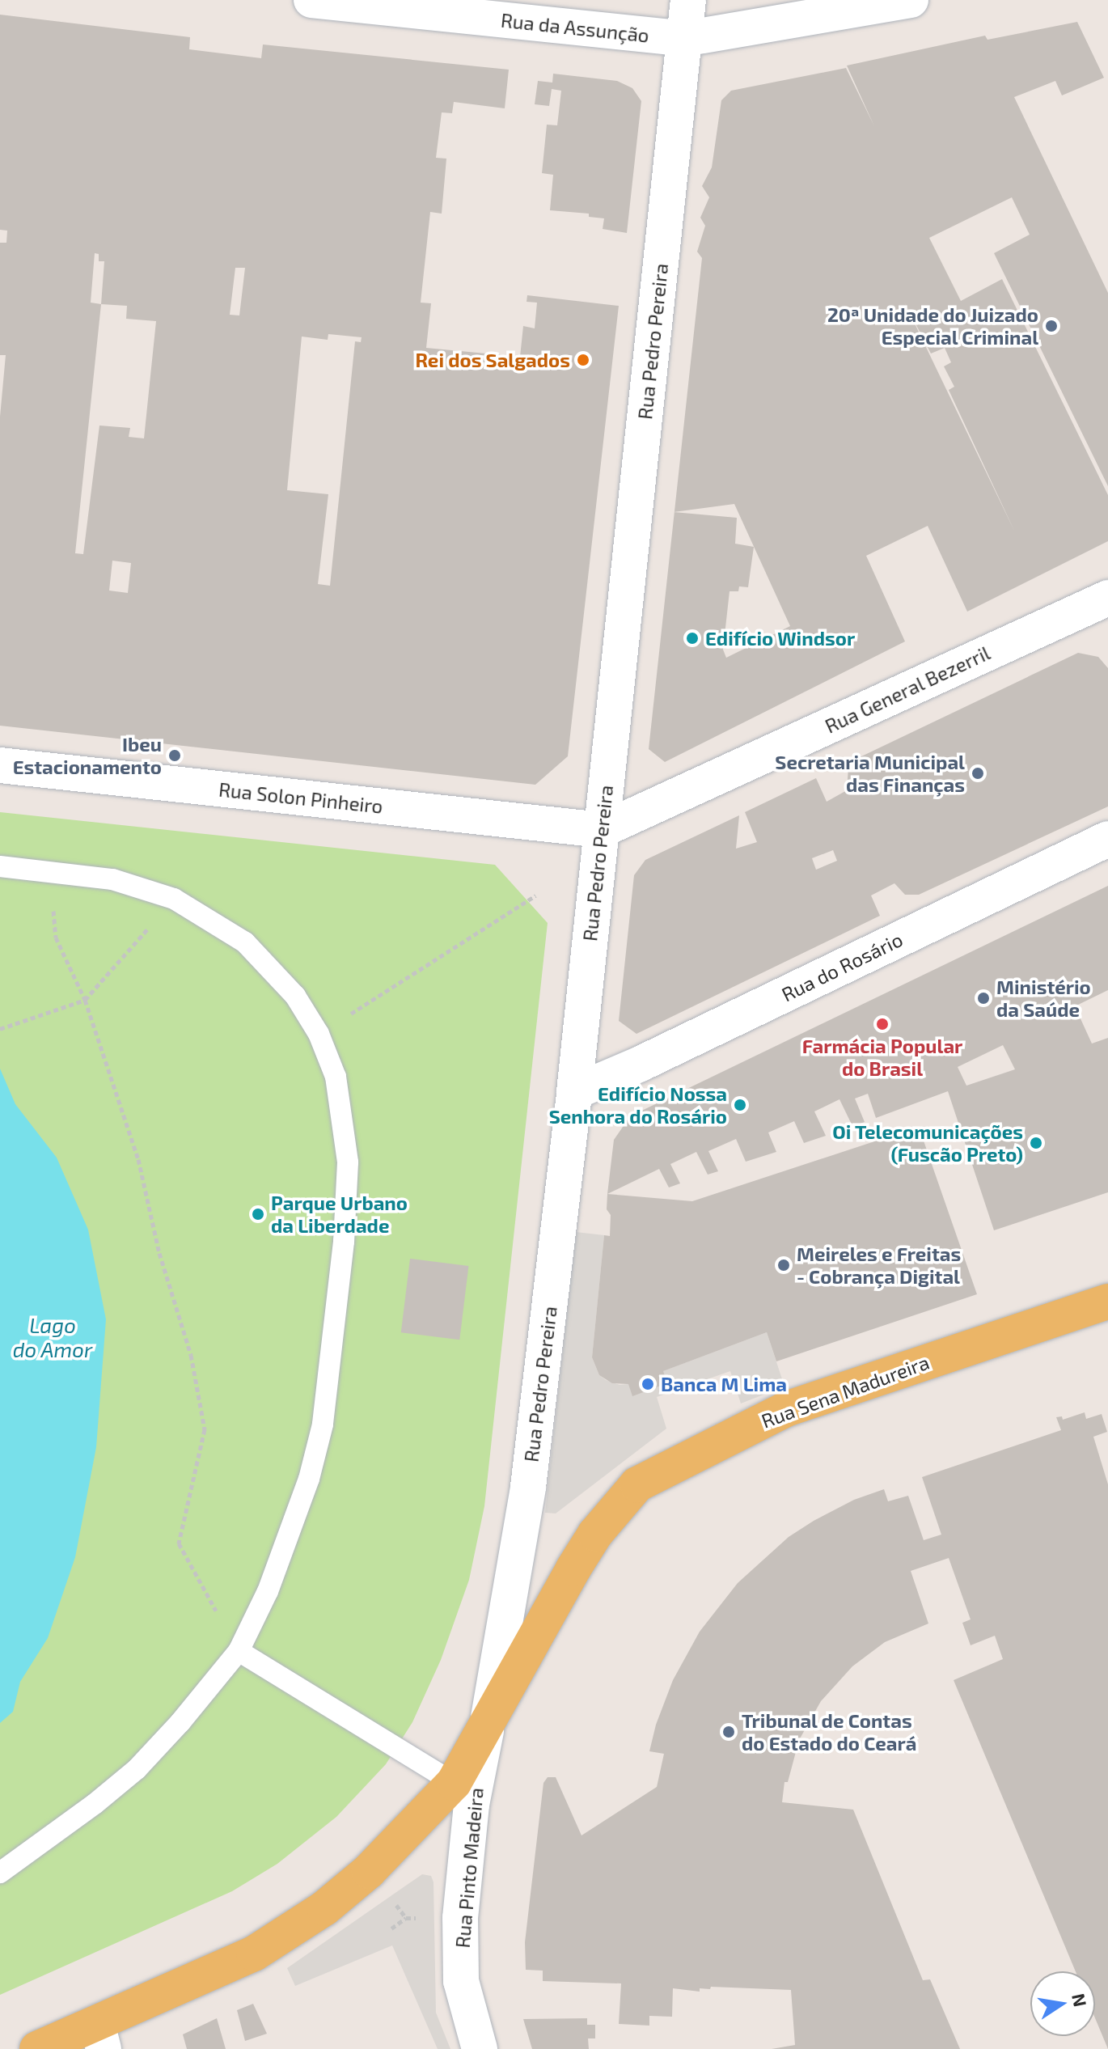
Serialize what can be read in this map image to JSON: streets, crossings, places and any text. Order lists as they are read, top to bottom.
{
  "streets": {
    "main road": ["Rua Sena Madureira"],
    "street": [
      "Rua da Assunção",
      "Rua Pedro Pereira",
      "Rua General Bezerril",
      "Rua Solon Pinheiro",
      "Rua do Rosário",
      "Rua Pinto Madeira"
    ]
  },
  "crossings": [
    ["Rua da Assunção", "Rua Pedro Pereira"],
    ["Rua Pedro Pereira", "Rua General Bezerril"],
    ["Rua Pedro Pereira", "Rua Solon Pinheiro"],
    ["Rua Pedro Pereira", "Rua do Rosário"],
    ["Rua Pedro Pereira", "Rua Sena Madureira"],
    ["Rua Pedro Pereira", "Rua Pinto Madeira"],
    ["Rua General Bezerril", "Rua Solon Pinheiro"],
    ["Rua Sena Madureira", "Rua Pinto Madeira"]
  ],
  "water": ["Lago do Amor"],
  "places": [
    "20ª Unidade do Juizado Especial Criminal",
    "Rei dos Salgados",
    "Edifício Windsor",
    "Ibeu Estacionamento",
    "Secretaria Municipal das Finanças",
    "Ministério da Saúde",
    "Farmácia Popular do Brasil",
    "Edifício Nossa Senhora do Rosário",
    "Oi Telecomunicações (Fuscão Preto)",
    "Parque Urbano da Liberdade",
    "Meireles e Freitas - Cobrança Digital",
    "Banca M Lima",
    "Tribunal de Contas do Estado do Ceará"
  ],
  "north": "right"
}
